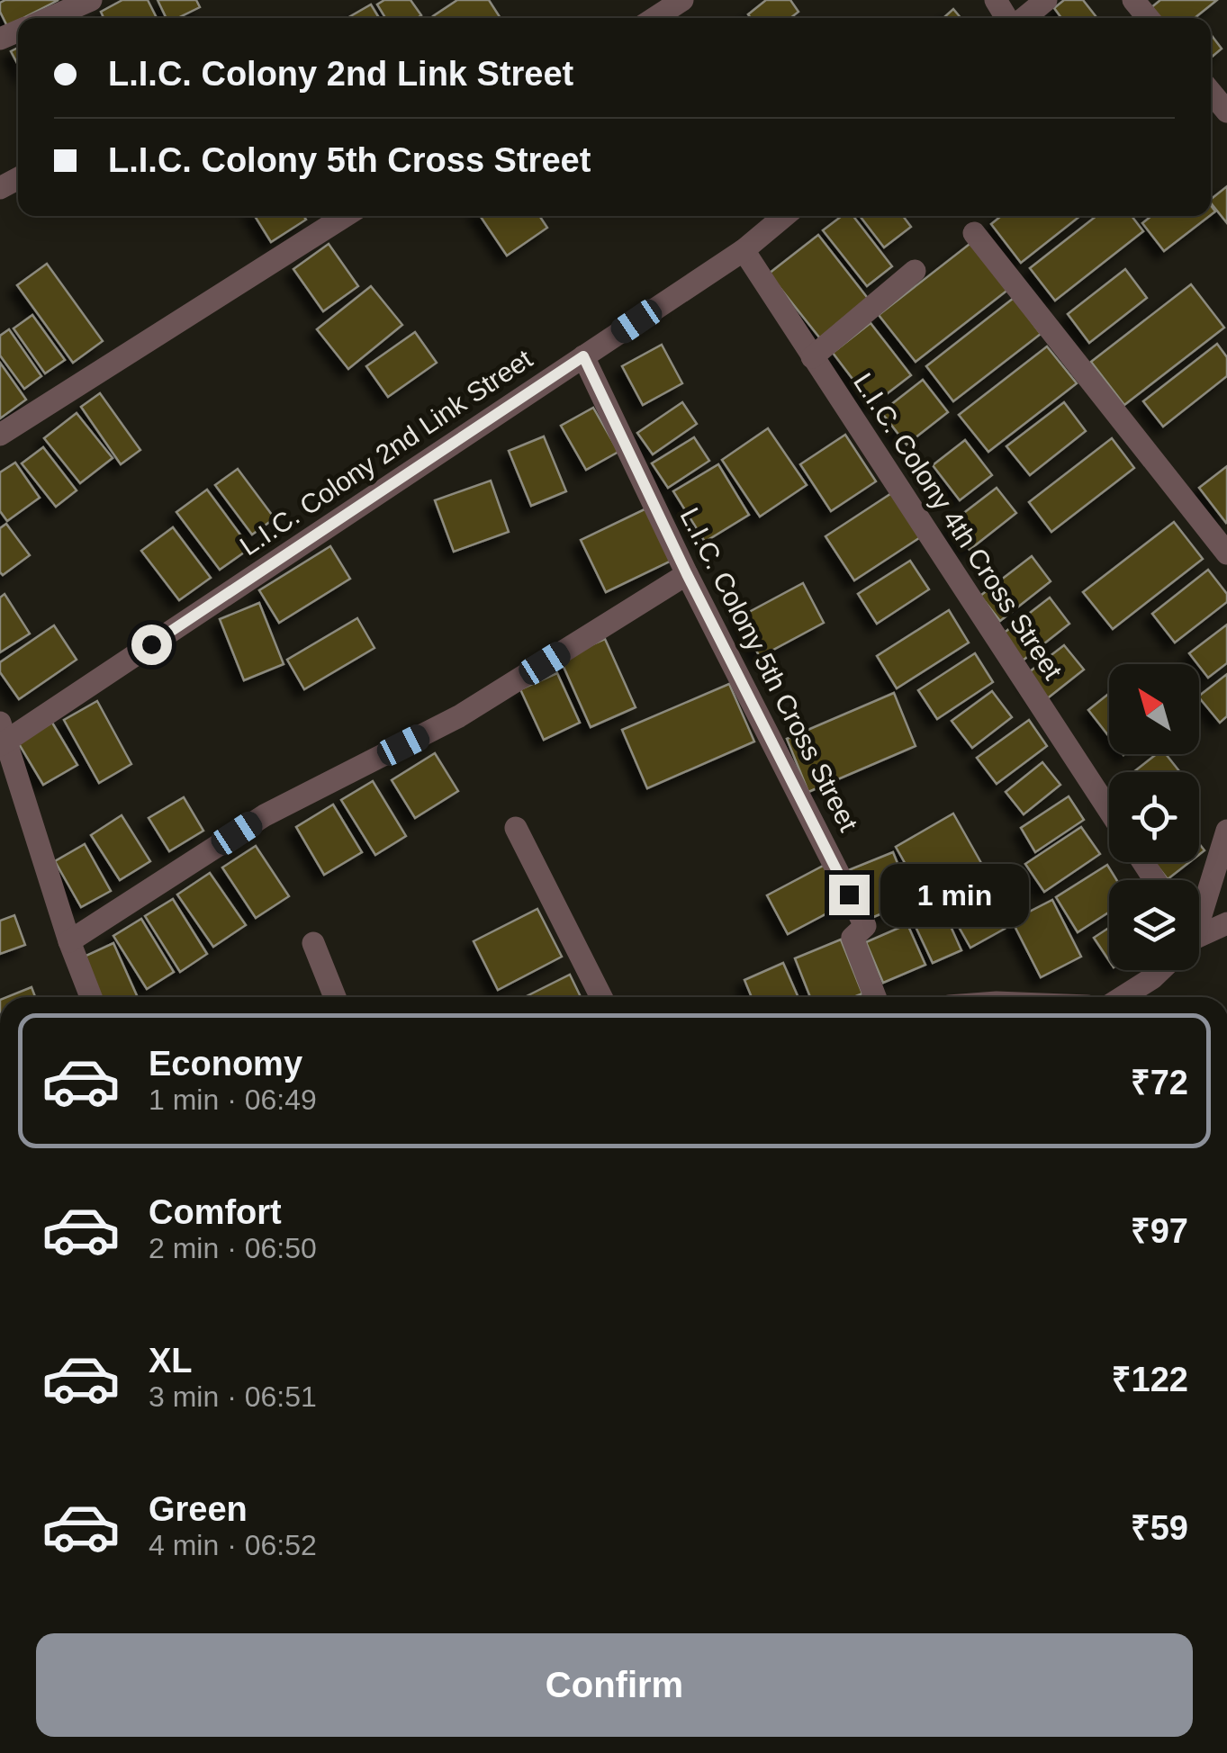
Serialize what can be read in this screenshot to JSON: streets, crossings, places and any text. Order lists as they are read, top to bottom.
{
  "streets": {
    "street": ["L.I.C. Colony 2nd Link Street", "L.I.C. Colony 4th Cross Street", "L.I.C. Colony 5th Cross Street"]
  },
  "crossings": [
    ["L.I.C. Colony 2nd Link Street", "L.I.C. Colony 4th Cross Street"],
    ["L.I.C. Colony 2nd Link Street", "L.I.C. Colony 5th Cross Street"]
  ],
  "north": "top left",
  "page": {
    "banner": ["L.I.C. Colony 2nd Link Street", "L.I.C. Colony 5th Cross Street"],
    "bubble": "1 min",
    "list": [
      {
        "name": "Economy",
        "note": "1 min · 06:49",
        "value": "₹72"
      },
      {
        "name": "Comfort",
        "note": "2 min · 06:50",
        "value": "₹97"
      },
      {
        "name": "XL",
        "note": "3 min · 06:51",
        "value": "₹122"
      },
      {
        "name": "Green",
        "note": "4 min · 06:52",
        "value": "₹59"
      }
    ],
    "buttons": "Confirm"
  }
}
